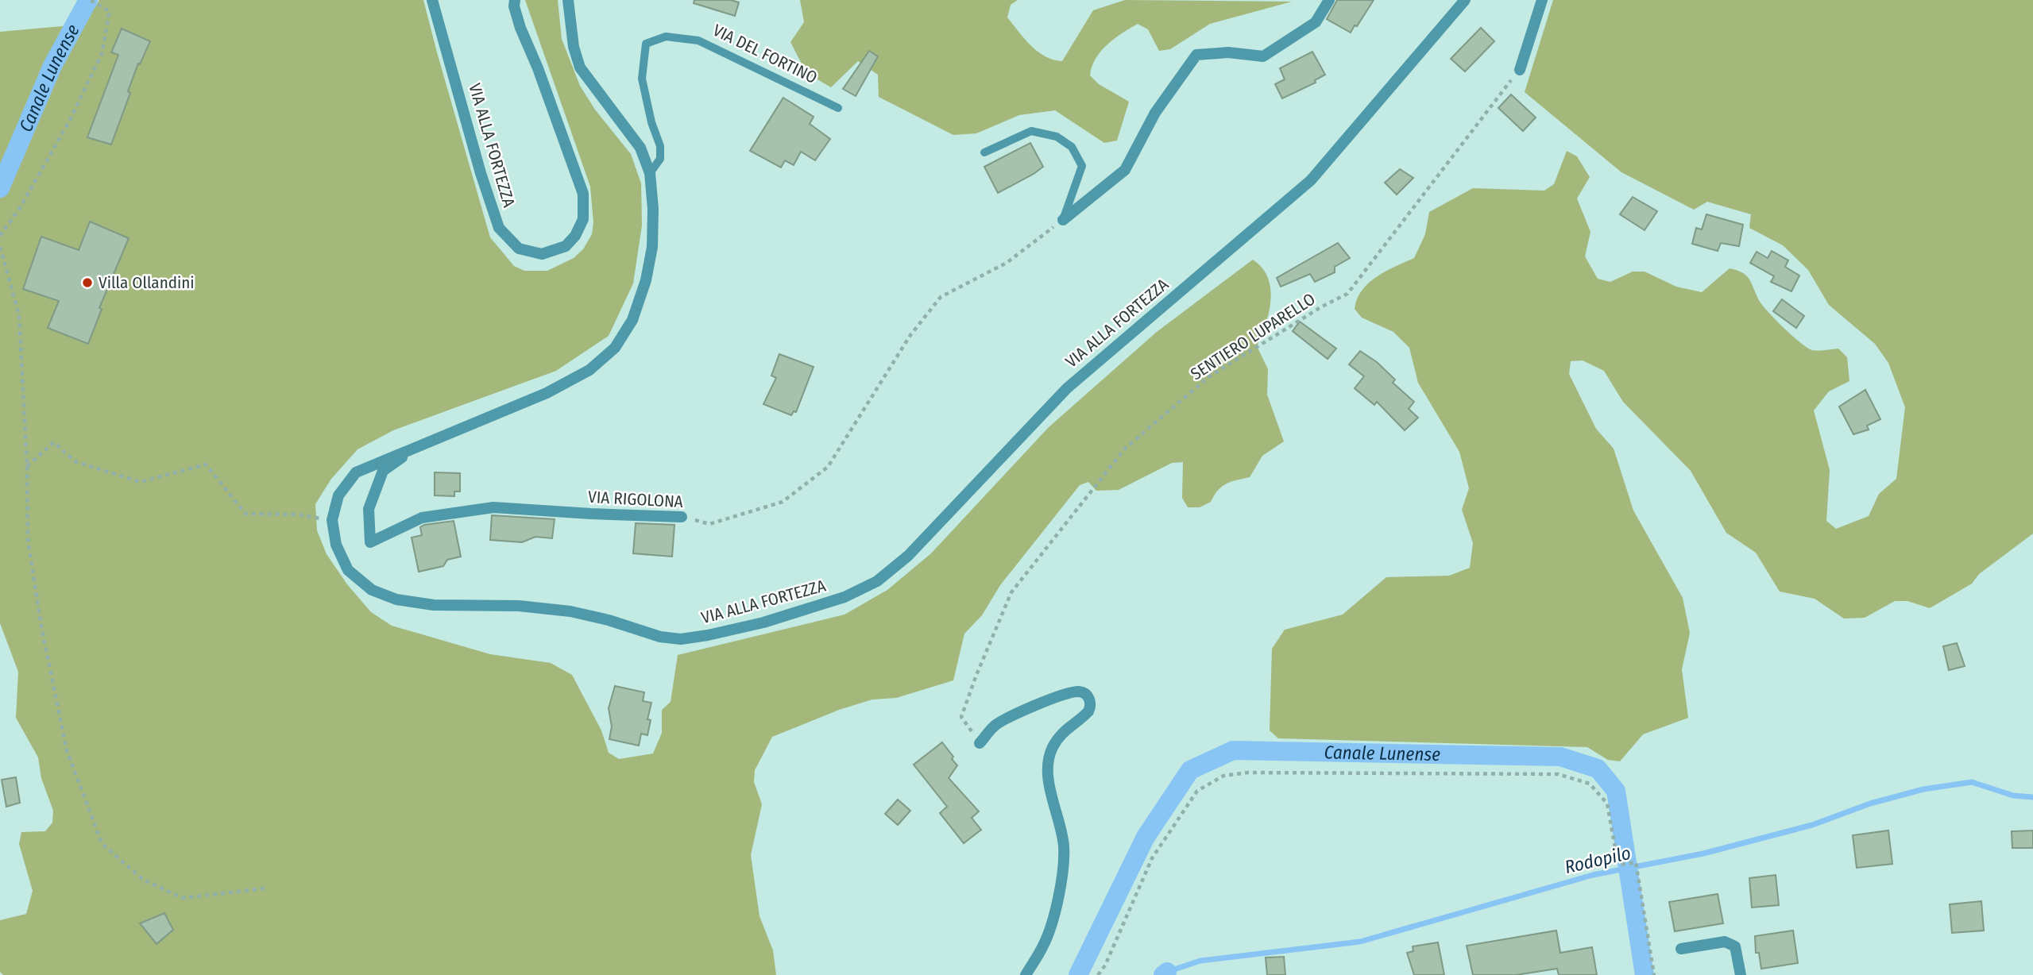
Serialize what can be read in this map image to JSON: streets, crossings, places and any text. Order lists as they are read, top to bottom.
{
  "streets": {
    "street": ["VIA ALLA FORTEZZA", "VIA RIGOLONA"],
    "lane": ["VIA DEL FORTINO"],
    "path": ["SENTIERO LUPARELLO"]
  },
  "crossings": [
    ["VIA DEL FORTINO", "VIA ALLA FORTEZZA"],
    ["VIA ALLA FORTEZZA", "VIA RIGOLONA"]
  ],
  "water": ["Canale Lunense", "Rodopilo"],
  "places": ["Villa Ollandini"]
}
